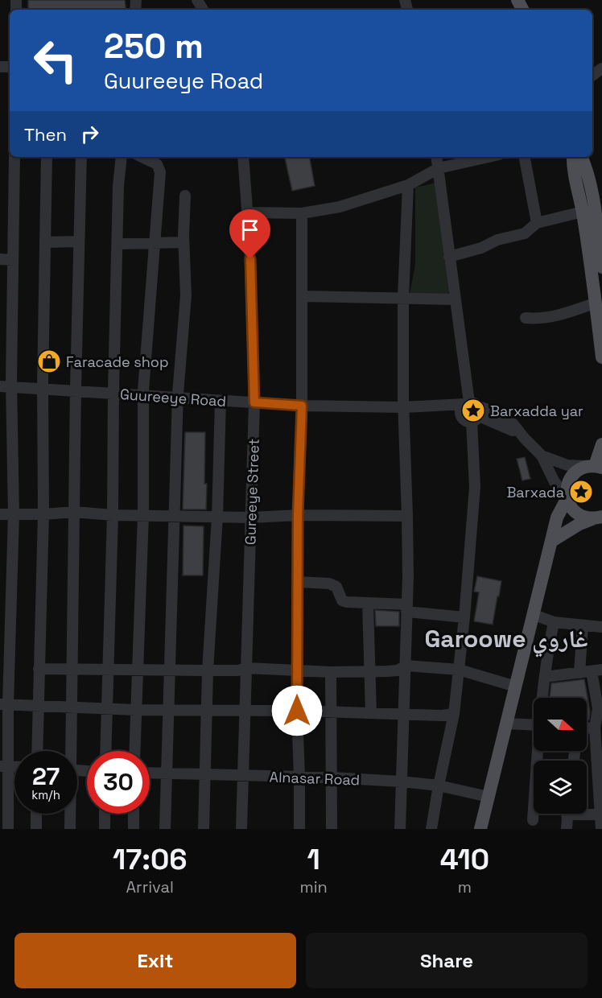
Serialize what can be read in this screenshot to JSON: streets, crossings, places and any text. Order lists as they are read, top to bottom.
{
  "streets": {
    "street": ["Guureeye Road", "Gureeye Street", "Alnasar Road"]
  },
  "crossings": [
    ["Guureeye Road", "Gureeye Street"],
    ["Gureeye Street", "Alnasar Road"]
  ],
  "districts": ["Garoowe غاروي"],
  "places": {
    "shop": ["Faracade shop"],
    "place": ["Barxadda yar", "Barxada"]
  },
  "north": "right",
  "page": {
    "turn": ["250 m", "Guureeye Road"],
    "then": "Then",
    "speed": "27 km/h",
    "limit": "30",
    "eta": [
      "17:06",
      "Arrival",
      "1",
      "min",
      "410",
      "m"
    ],
    "buttons": ["Exit", "Share"]
  }
}
